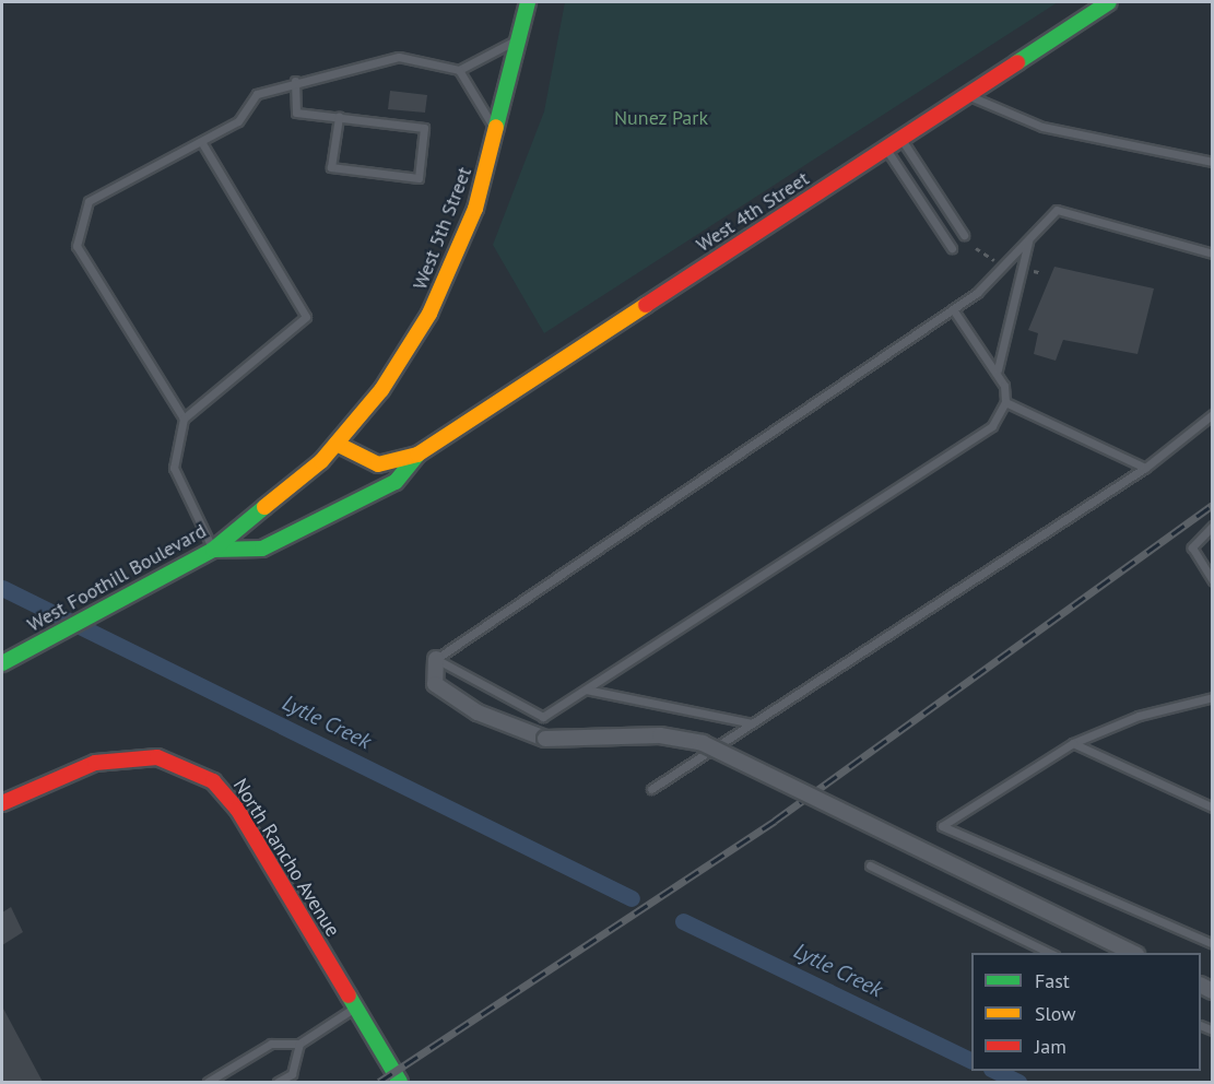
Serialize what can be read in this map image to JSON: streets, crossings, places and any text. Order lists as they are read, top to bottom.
{
  "streets": {
    "street": [
      "West 4th Street",
      "West 5th Street",
      "West Foothill Boulevard",
      "North Rancho Avenue"
    ]
  },
  "crossings": [
    ["West 5th Street", "West Foothill Boulevard"]
  ],
  "water": ["Lytle Creek"],
  "parks": ["Nunez Park"],
  "legend": ["Fast", "Slow", "Jam"]
}
